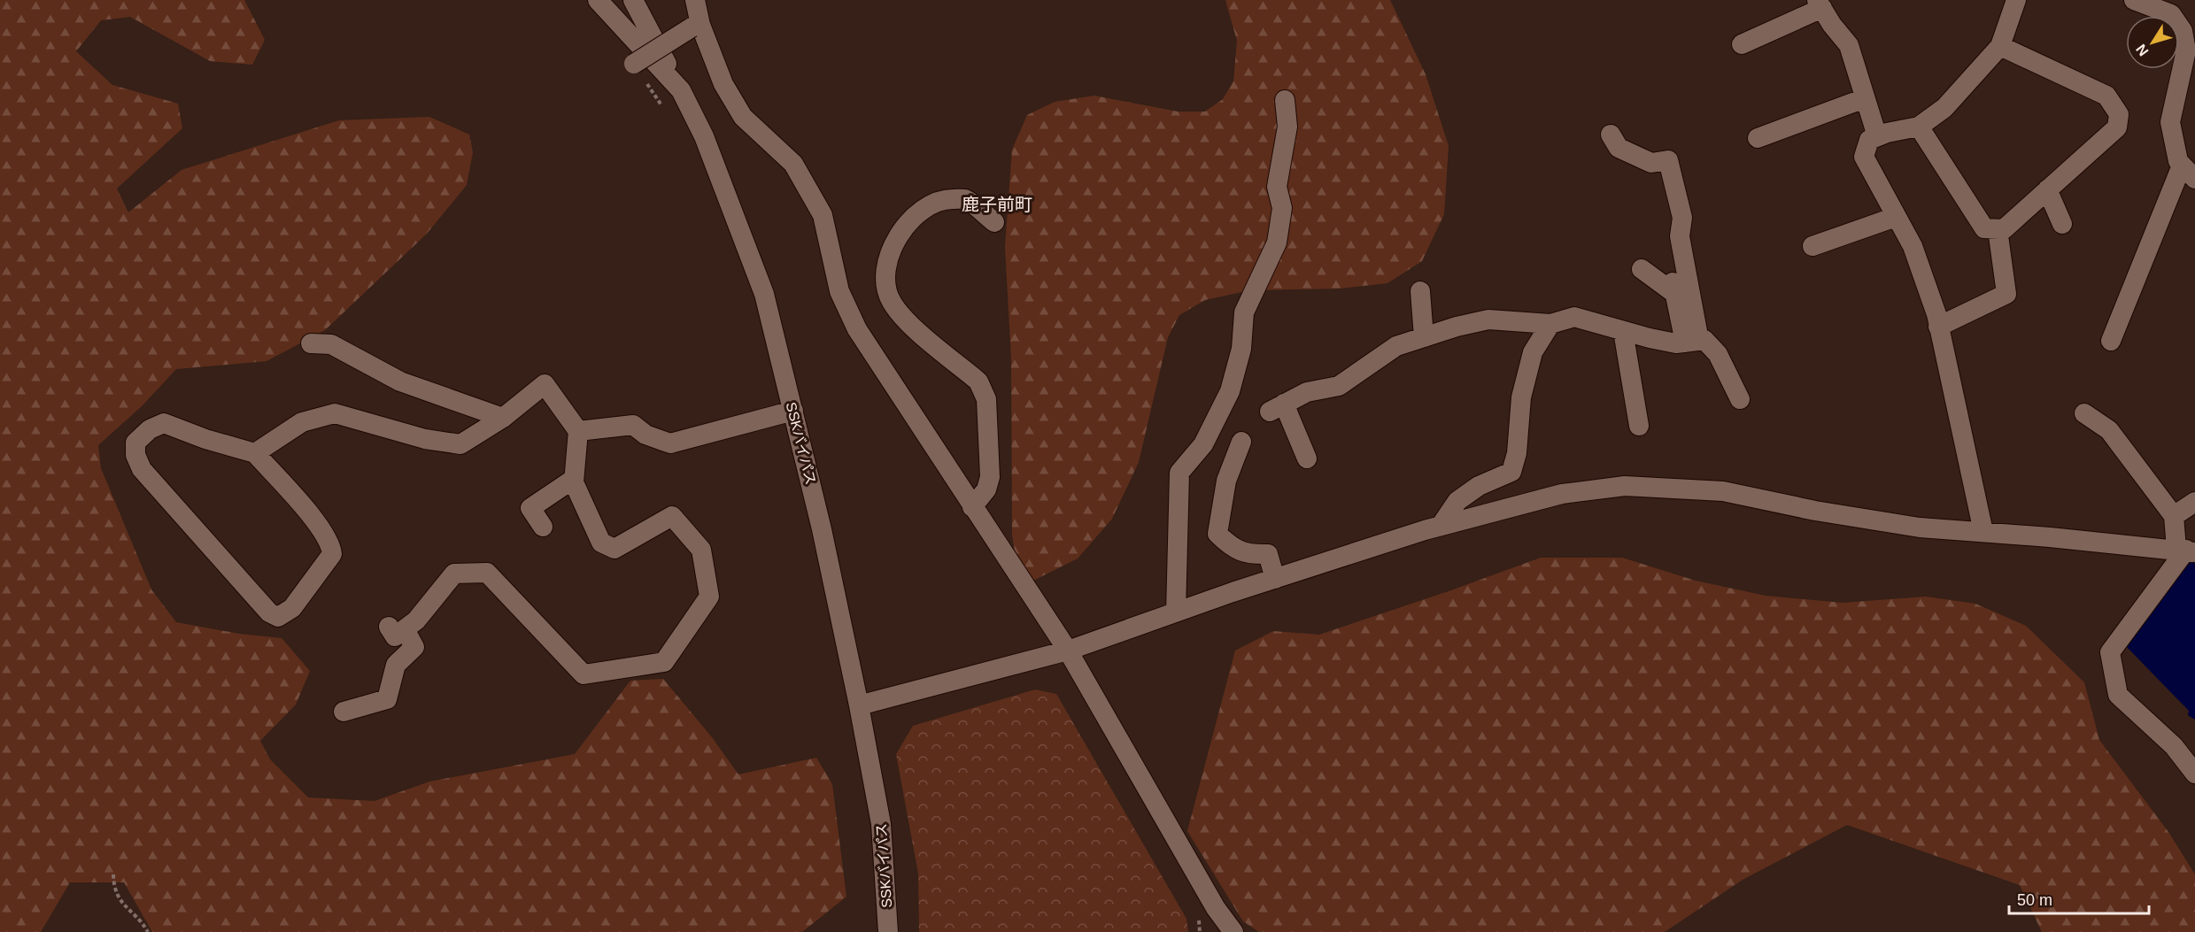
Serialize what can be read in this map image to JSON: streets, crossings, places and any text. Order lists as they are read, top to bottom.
{
  "streets": {
    "street": ["SSKバイパス"]
  },
  "districts": ["鹿子前町"],
  "scale_bar": "50 m",
  "north": "bottom left"
}
